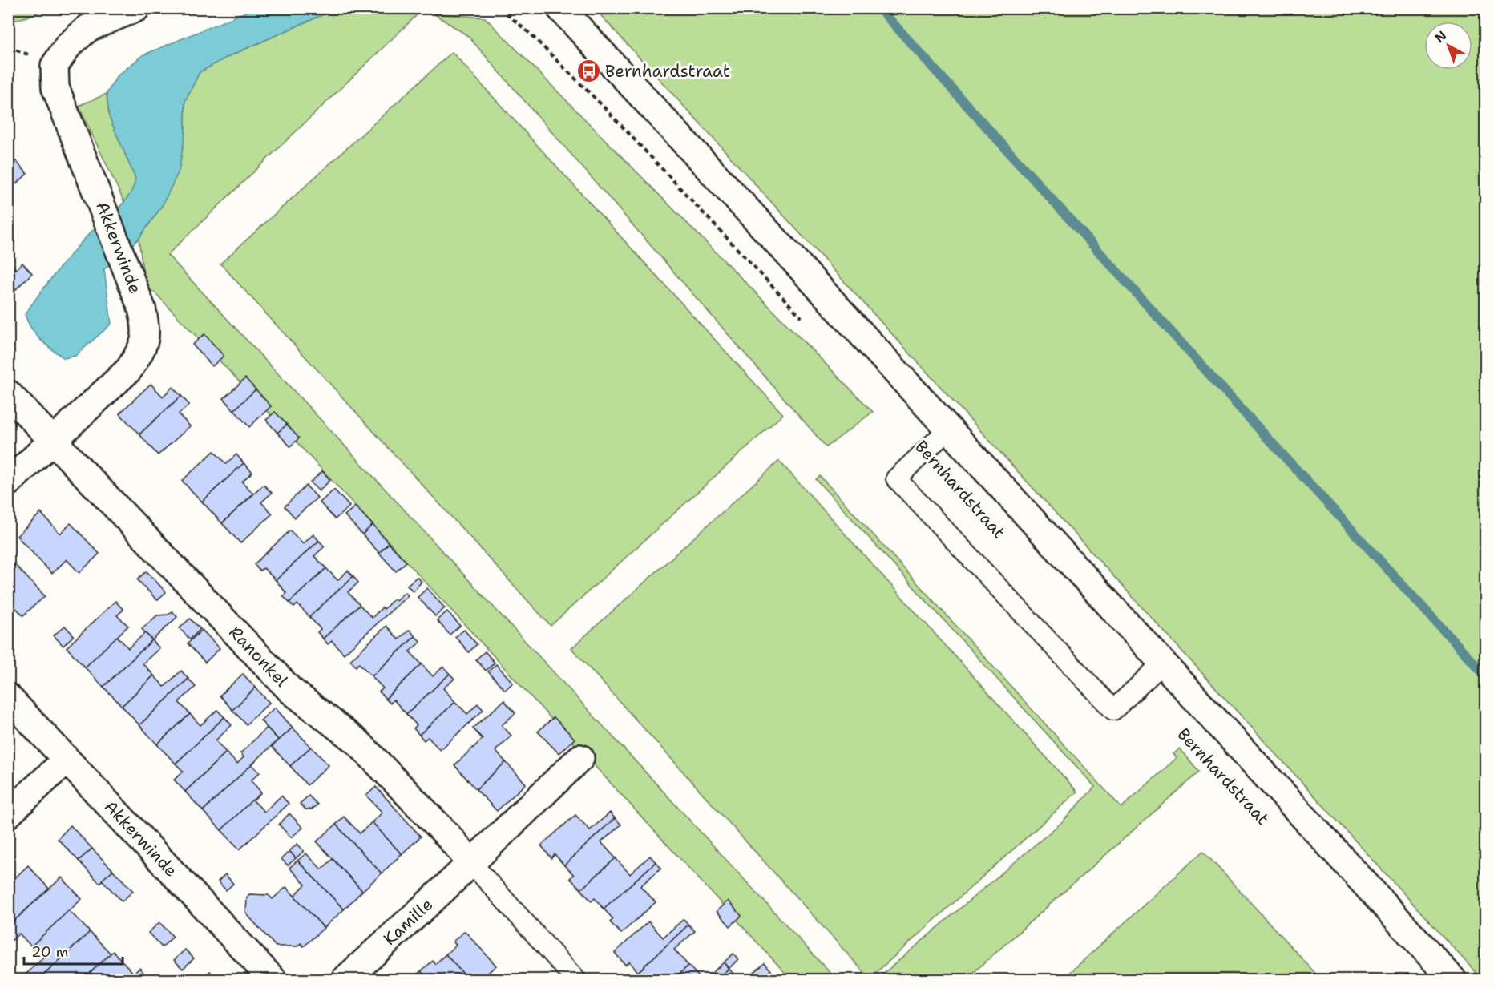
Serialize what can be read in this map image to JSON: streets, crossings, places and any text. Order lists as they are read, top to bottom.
{
  "streets": {
    "street": [
      "Akkerwinde",
      "Bernhardstraat",
      "Ranonkel",
      "Kamille"
    ]
  },
  "crossings": [
    ["Akkerwinde", "Ranonkel"],
    ["Ranonkel", "Kamille"]
  ],
  "places": {
    "bus stop": ["Bernhardstraat"]
  },
  "scale_bar": "20 m",
  "north": "top left"
}
